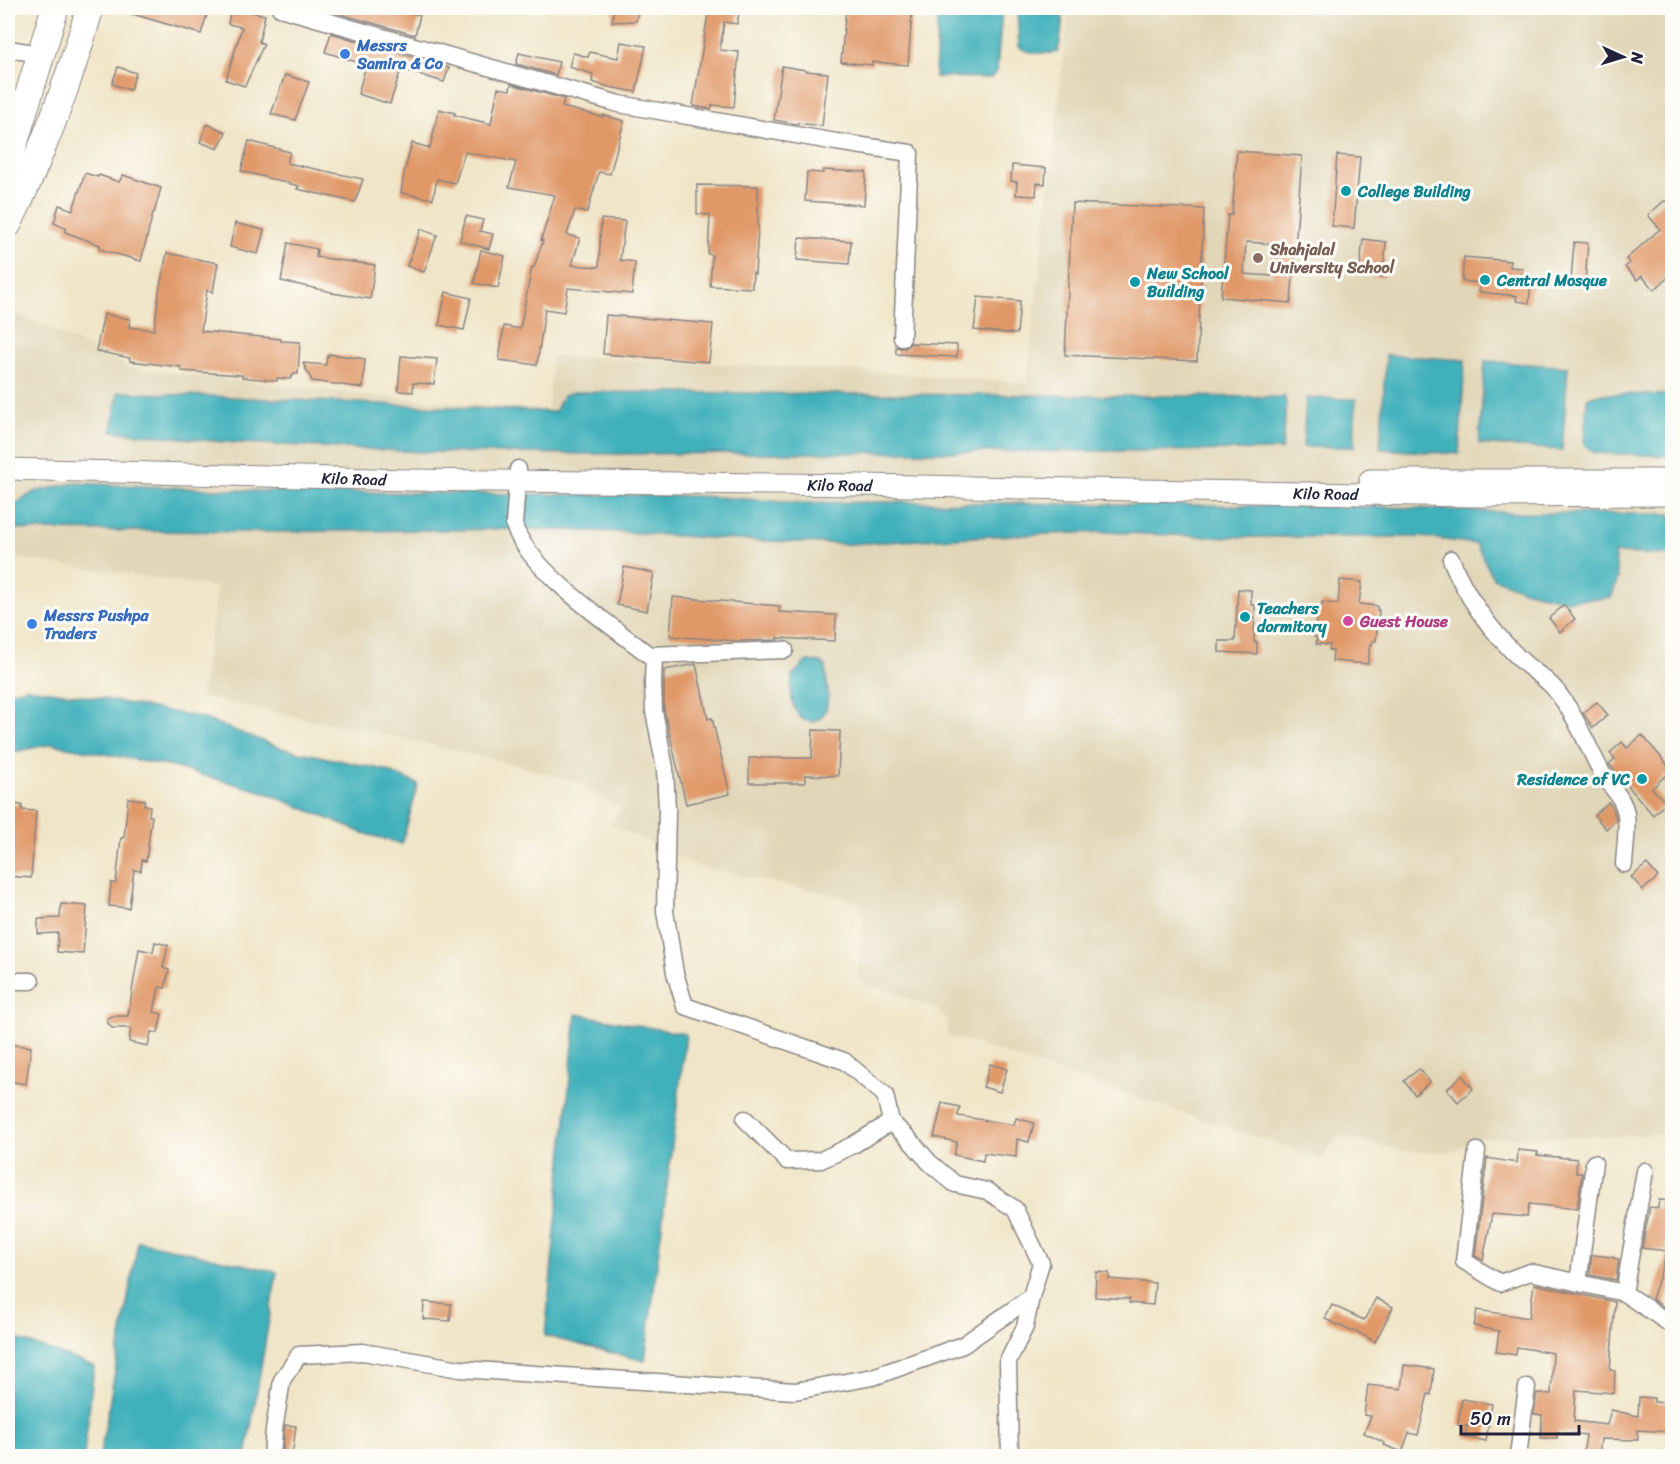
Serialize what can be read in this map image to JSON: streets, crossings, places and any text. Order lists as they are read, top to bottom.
{
  "streets": {
    "street": ["Kilo Road"]
  },
  "places": [
    "Messrs Samira & Co",
    "College Building",
    "Shahjalal University School",
    "Central Mosque",
    "New School Building",
    "Teachers dormitory",
    "Guest House",
    "Messrs Pushpa Traders",
    "Residence of VC"
  ],
  "scale_bar": "50 m",
  "north": "right"
}
